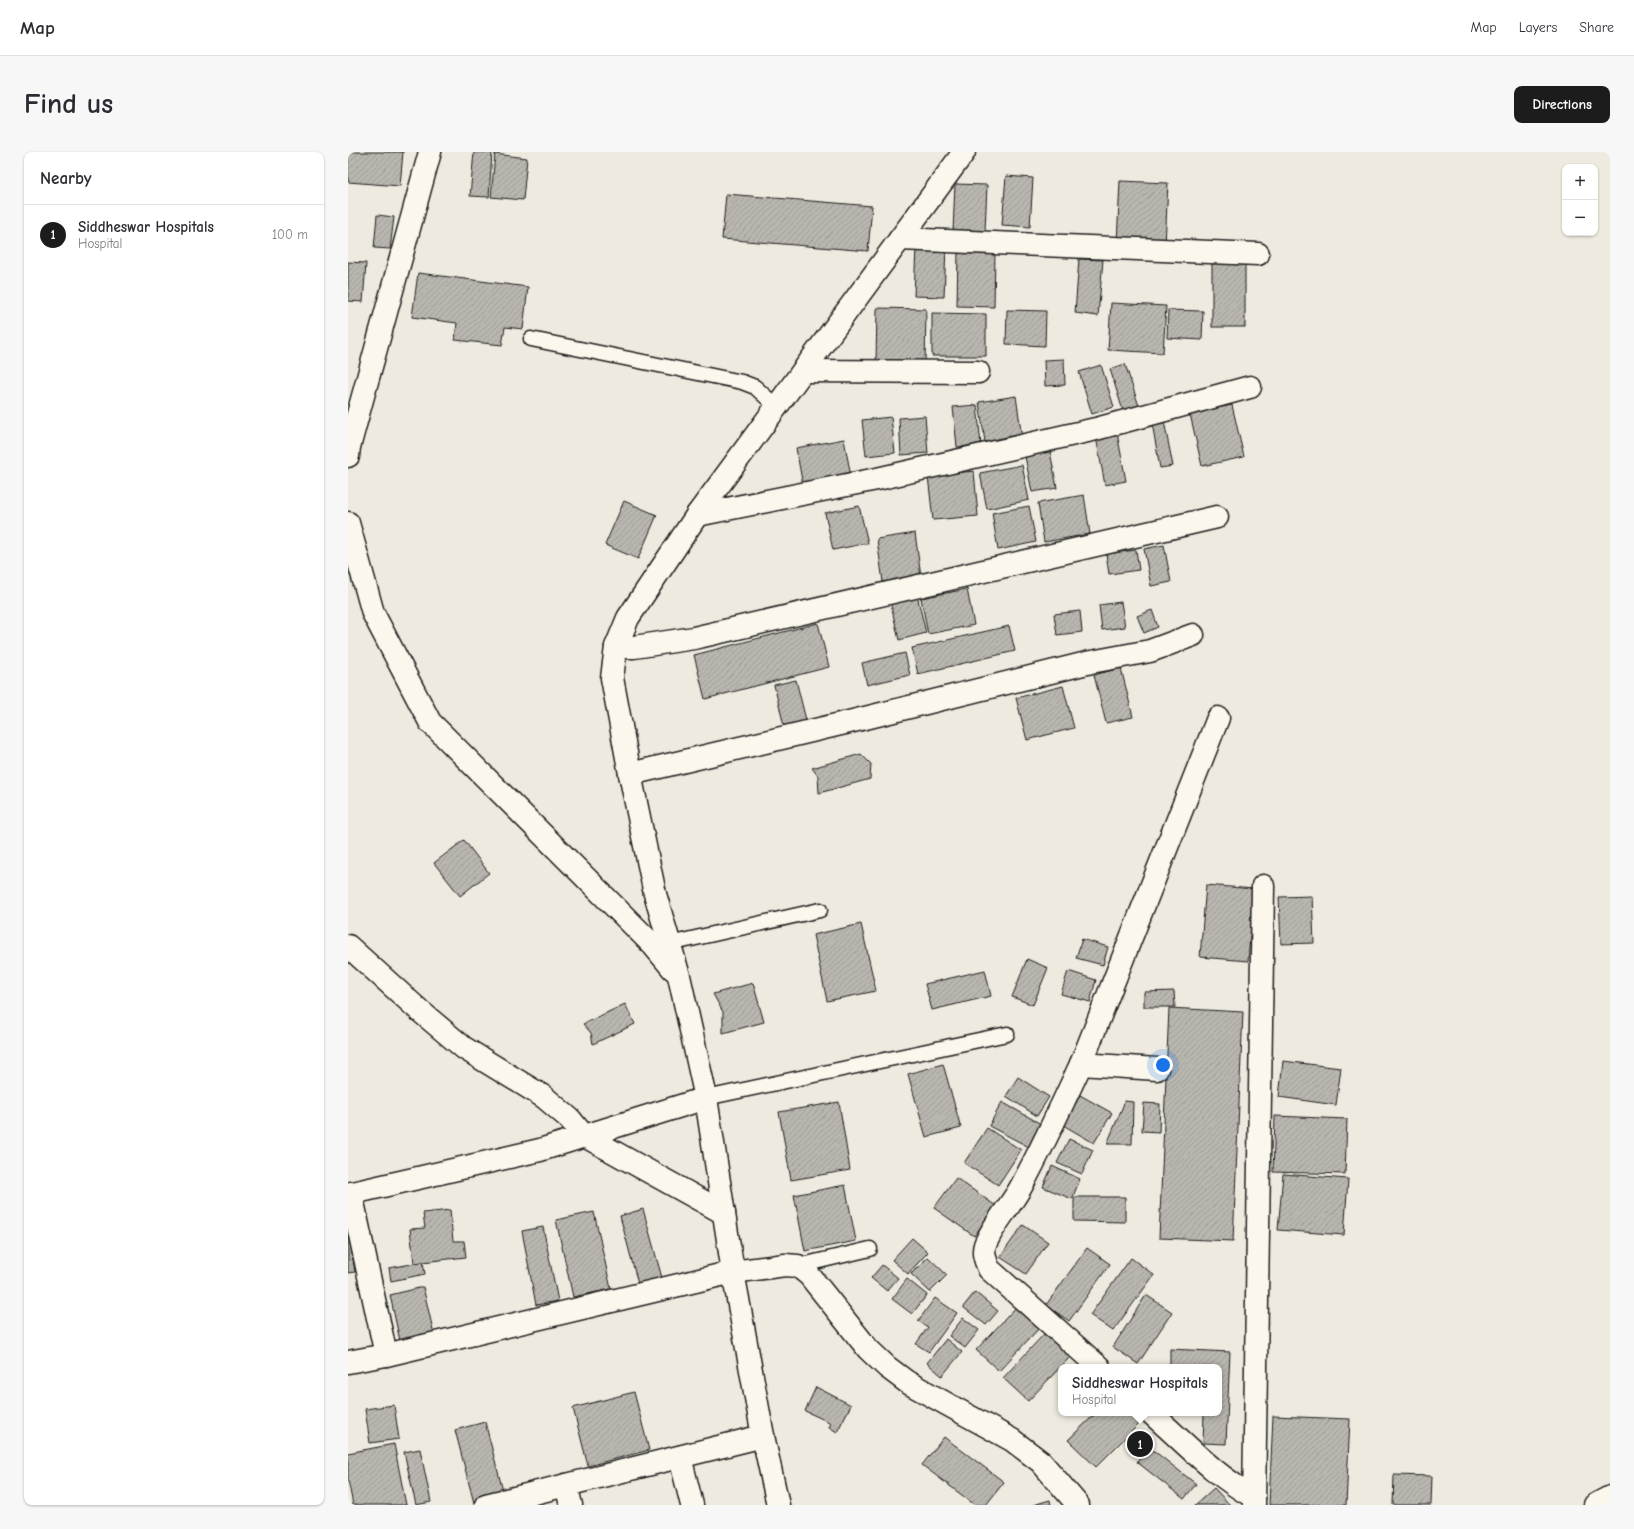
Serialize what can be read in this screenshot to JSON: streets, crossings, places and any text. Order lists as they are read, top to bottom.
{
  "page": {
    "header": "Map",
    "nav": ["Map", "Layers", "Share"],
    "buttons": "Directions",
    "title": "Find us",
    "heading": "Nearby",
    "map_buttons": ["+", "−"],
    "list": [
      {
        "mark": "1",
        "name": "Siddheswar Hospitals",
        "note": "Hospital",
        "value": "100 m"
      }
    ],
    "popup": ["Siddheswar Hospitals", "Hospital"],
    "pins": "1"
  }
}
